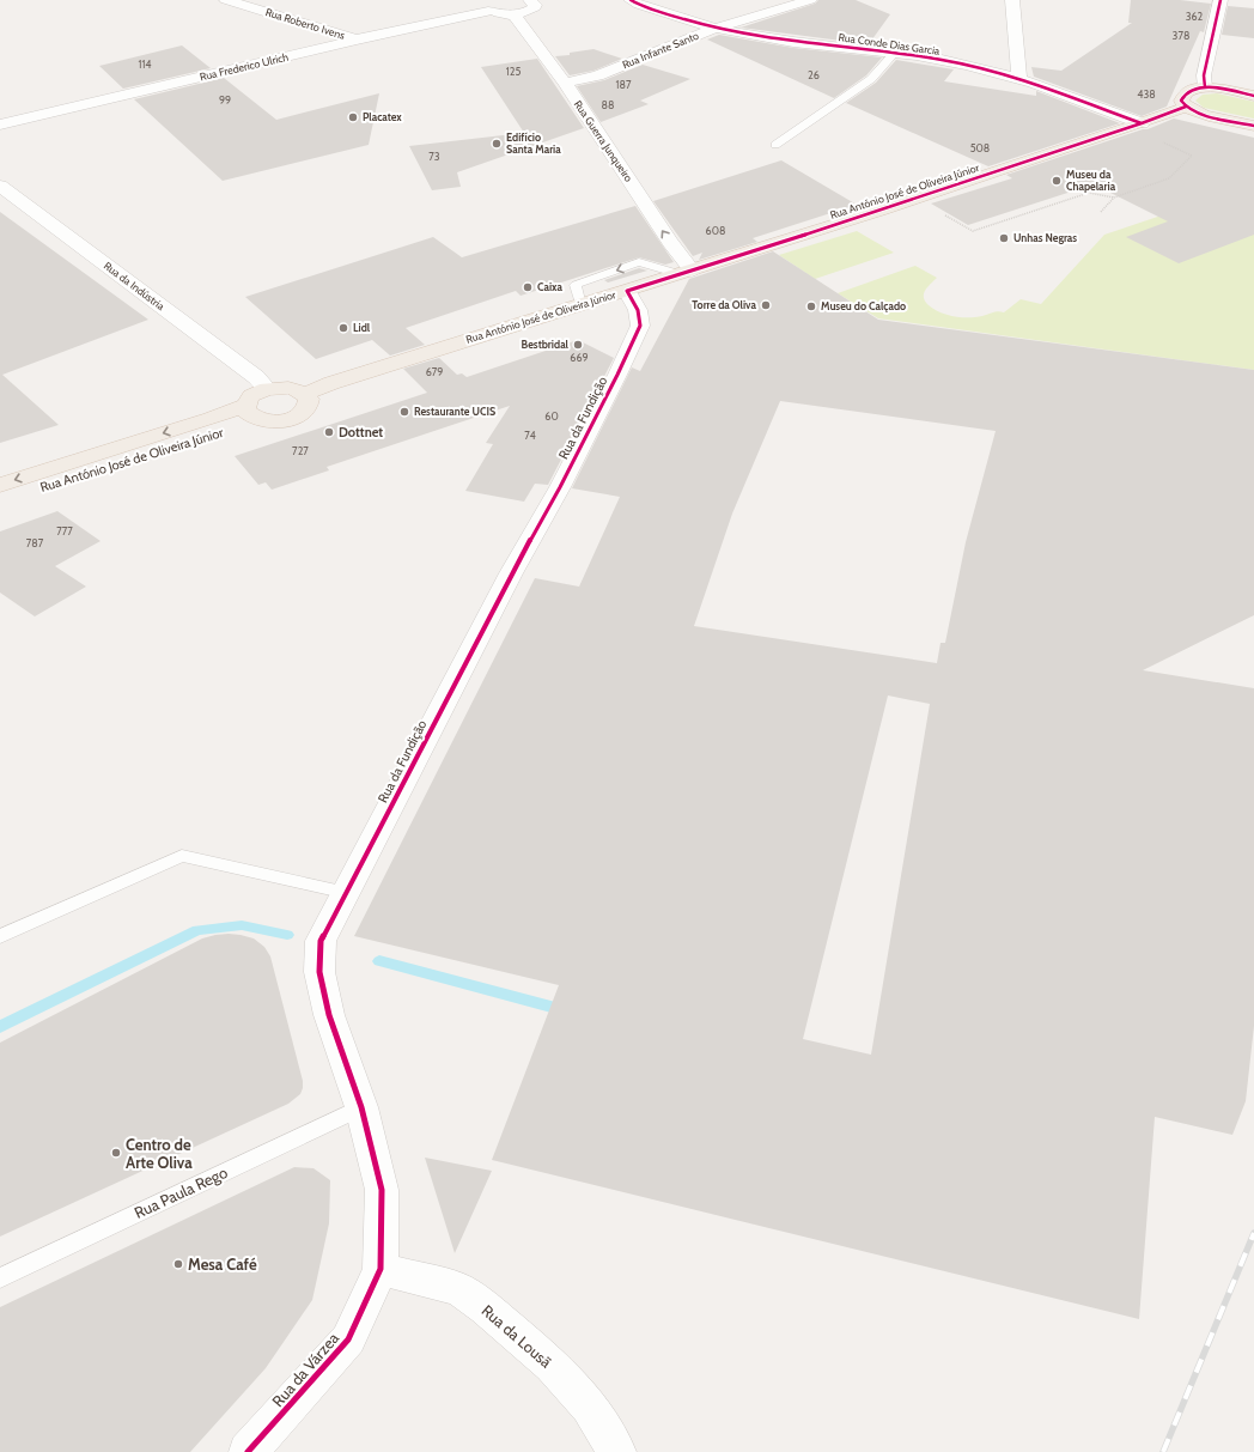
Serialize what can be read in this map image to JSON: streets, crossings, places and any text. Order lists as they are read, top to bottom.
{
  "streets": {
    "main road": ["Rua António José de Oliveira Júnior"],
    "street": [
      "Rua Roberto Ivens",
      "Rua Conde Dias Garcia",
      "Rua Infante Santo",
      "Rua Frederico Ulrich",
      "Rua Guerra Junqueiro",
      "Rua da Indústria",
      "Rua da Fundição",
      "Rua da Lousã",
      "Rua da Várzea"
    ],
    "lane": ["Rua Paula Rego"]
  },
  "crossings": [
    ["Rua Roberto Ivens", "Rua Frederico Ulrich"],
    ["Rua Conde Dias Garcia", "Rua Infante Santo"],
    ["Rua Conde Dias Garcia", "Rua António José de Oliveira Júnior"],
    ["Rua Infante Santo", "Rua Guerra Junqueiro"],
    ["Rua Guerra Junqueiro", "Rua António José de Oliveira Júnior"],
    ["Rua António José de Oliveira Júnior", "Rua da Indústria"],
    ["Rua António José de Oliveira Júnior", "Rua da Fundição"],
    ["Rua da Fundição", "Rua Paula Rego"],
    ["Rua da Fundição", "Rua da Lousã"],
    ["Rua da Fundição", "Rua da Várzea"],
    ["Rua da Lousã", "Rua da Várzea"]
  ],
  "one_way": ["Rua Guerra Junqueiro"],
  "places": [
    "Placatex",
    "Edifício Santa Maria",
    "Museu da Chapelaria",
    "Unhas Negras",
    "Caixa",
    "Torre da Oliva",
    "Museu do Calçado",
    "Lidl",
    "Bestbridal",
    "Restaurante UCIS",
    "Dottnet",
    "Centro de Arte Oliva",
    "Mesa Café"
  ],
  "house_numbers": [
    "362",
    "378",
    "114",
    "125",
    "26",
    "187",
    "438",
    "99",
    "88",
    "508",
    "73",
    "608",
    "669",
    "679",
    "60",
    "74",
    "727",
    "777",
    "787"
  ]
}
